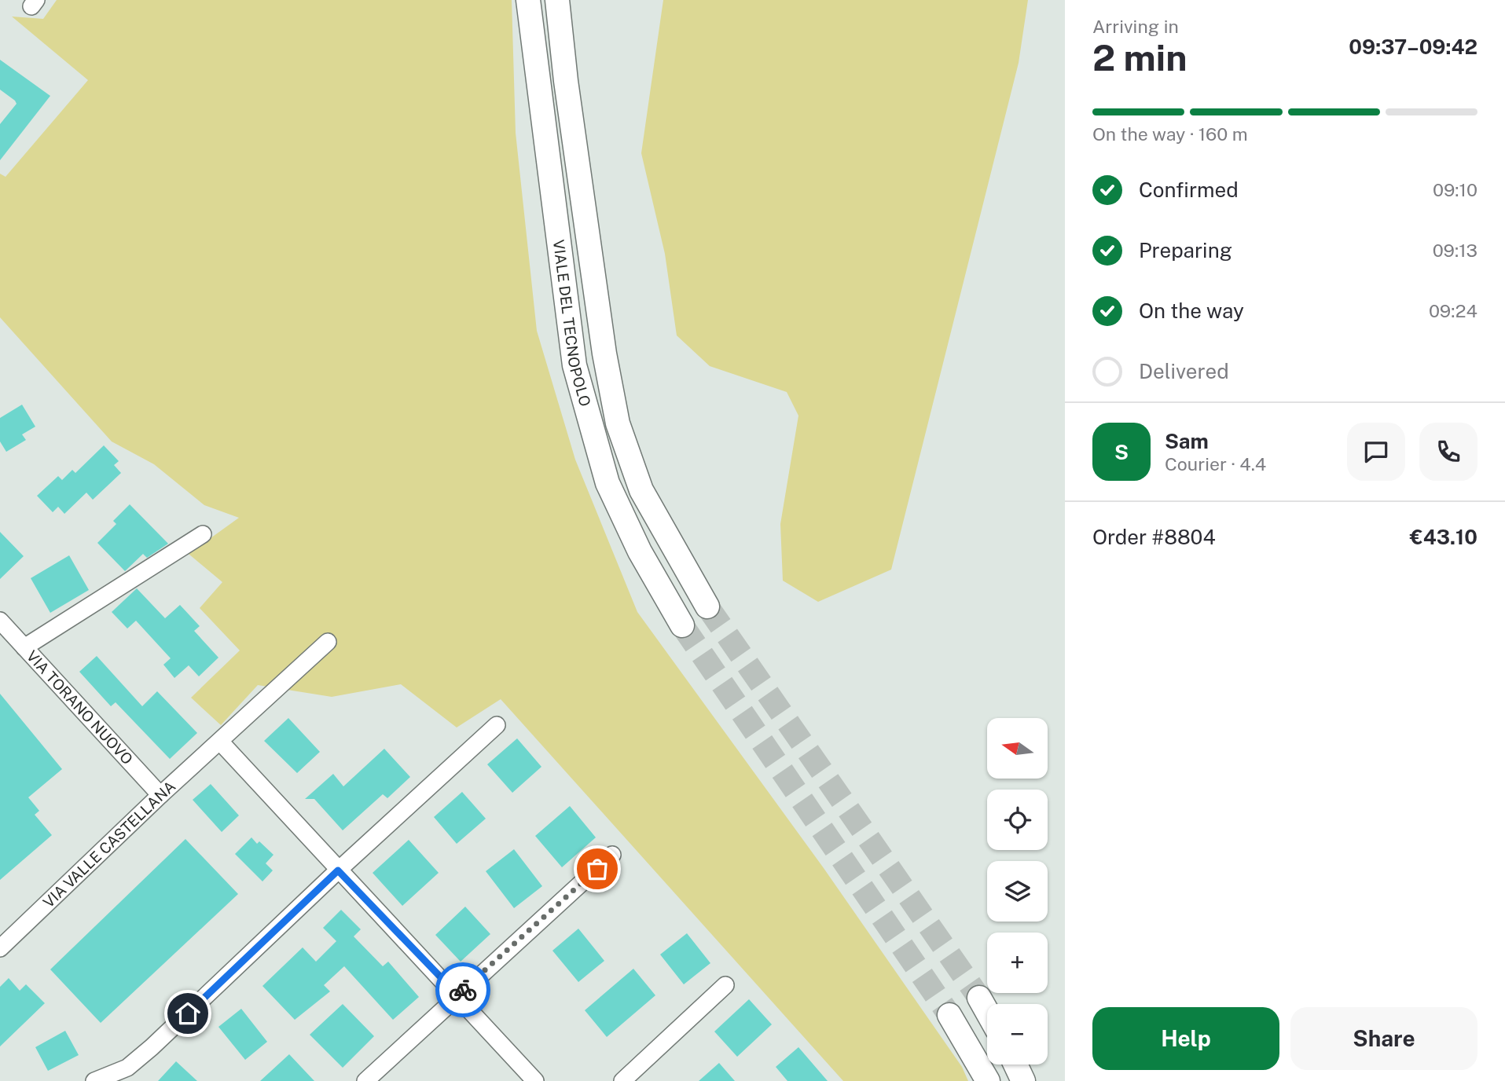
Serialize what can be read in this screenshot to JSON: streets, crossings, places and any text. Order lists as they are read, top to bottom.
{
  "streets": {
    "highway": ["VIALE DEL TECNOPOLO"],
    "street": ["VIA TORANO NUOVO", "VIA VALLE CASTELLANA"]
  },
  "crossings": [
    ["VIA TORANO NUOVO", "VIA VALLE CASTELLANA"]
  ],
  "north": "left",
  "page": {
    "heading": ["2 min", "Arriving in", "09:37–09:42"],
    "panel": [
      "Sam",
      "Courier · 4.4",
      "Order #8804",
      "€43.10"
    ],
    "bar": "On the way · 160 m",
    "list": [
      ["Confirmed", "09:10"],
      ["Preparing", "09:13"],
      ["On the way", "09:24"],
      "Delivered"
    ],
    "round": "S",
    "map_buttons": ["+", "−"],
    "buttons": ["Help", "Share"]
  }
}
